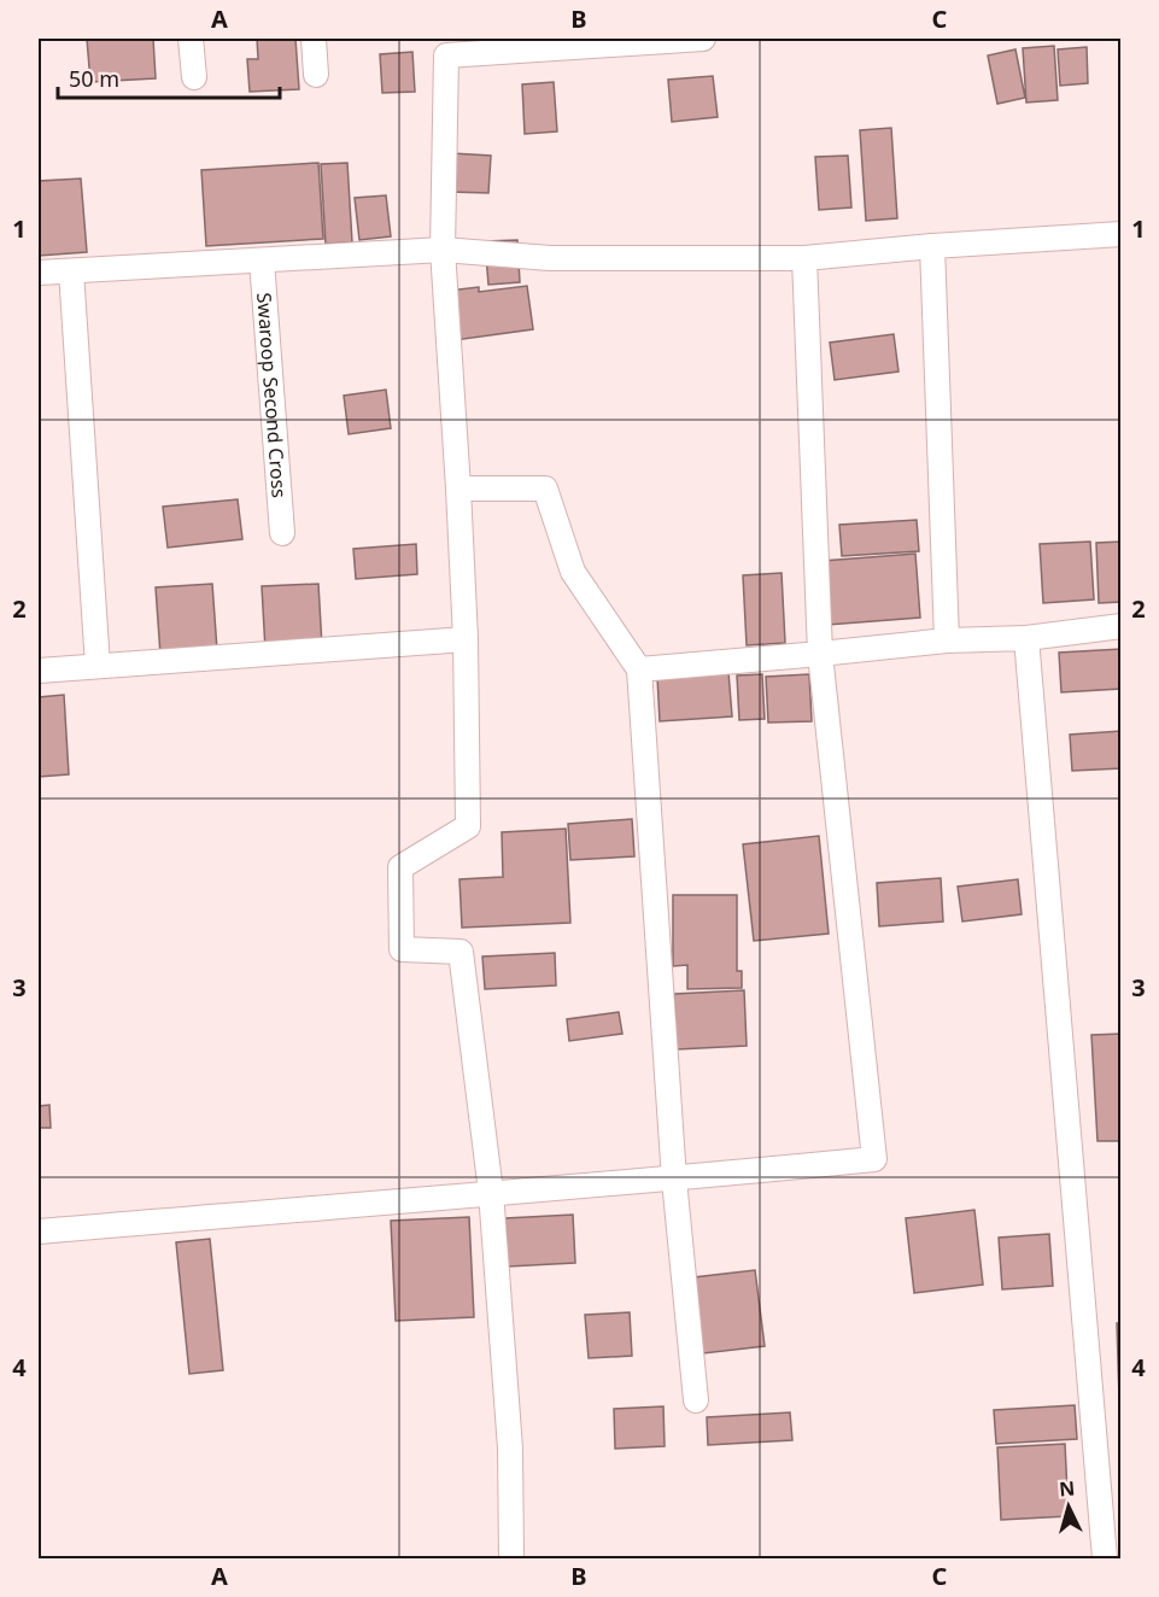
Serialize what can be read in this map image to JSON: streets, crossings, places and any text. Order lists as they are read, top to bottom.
{
  "streets": {
    "street": ["Swaroop Second Cross"]
  },
  "scale_bar": "50 m",
  "north": "top",
  "grid": {
    "columns": ["A", "B", "C"],
    "rows": [
      "1",
      "2",
      "3",
      "4"
    ]
  }
}
